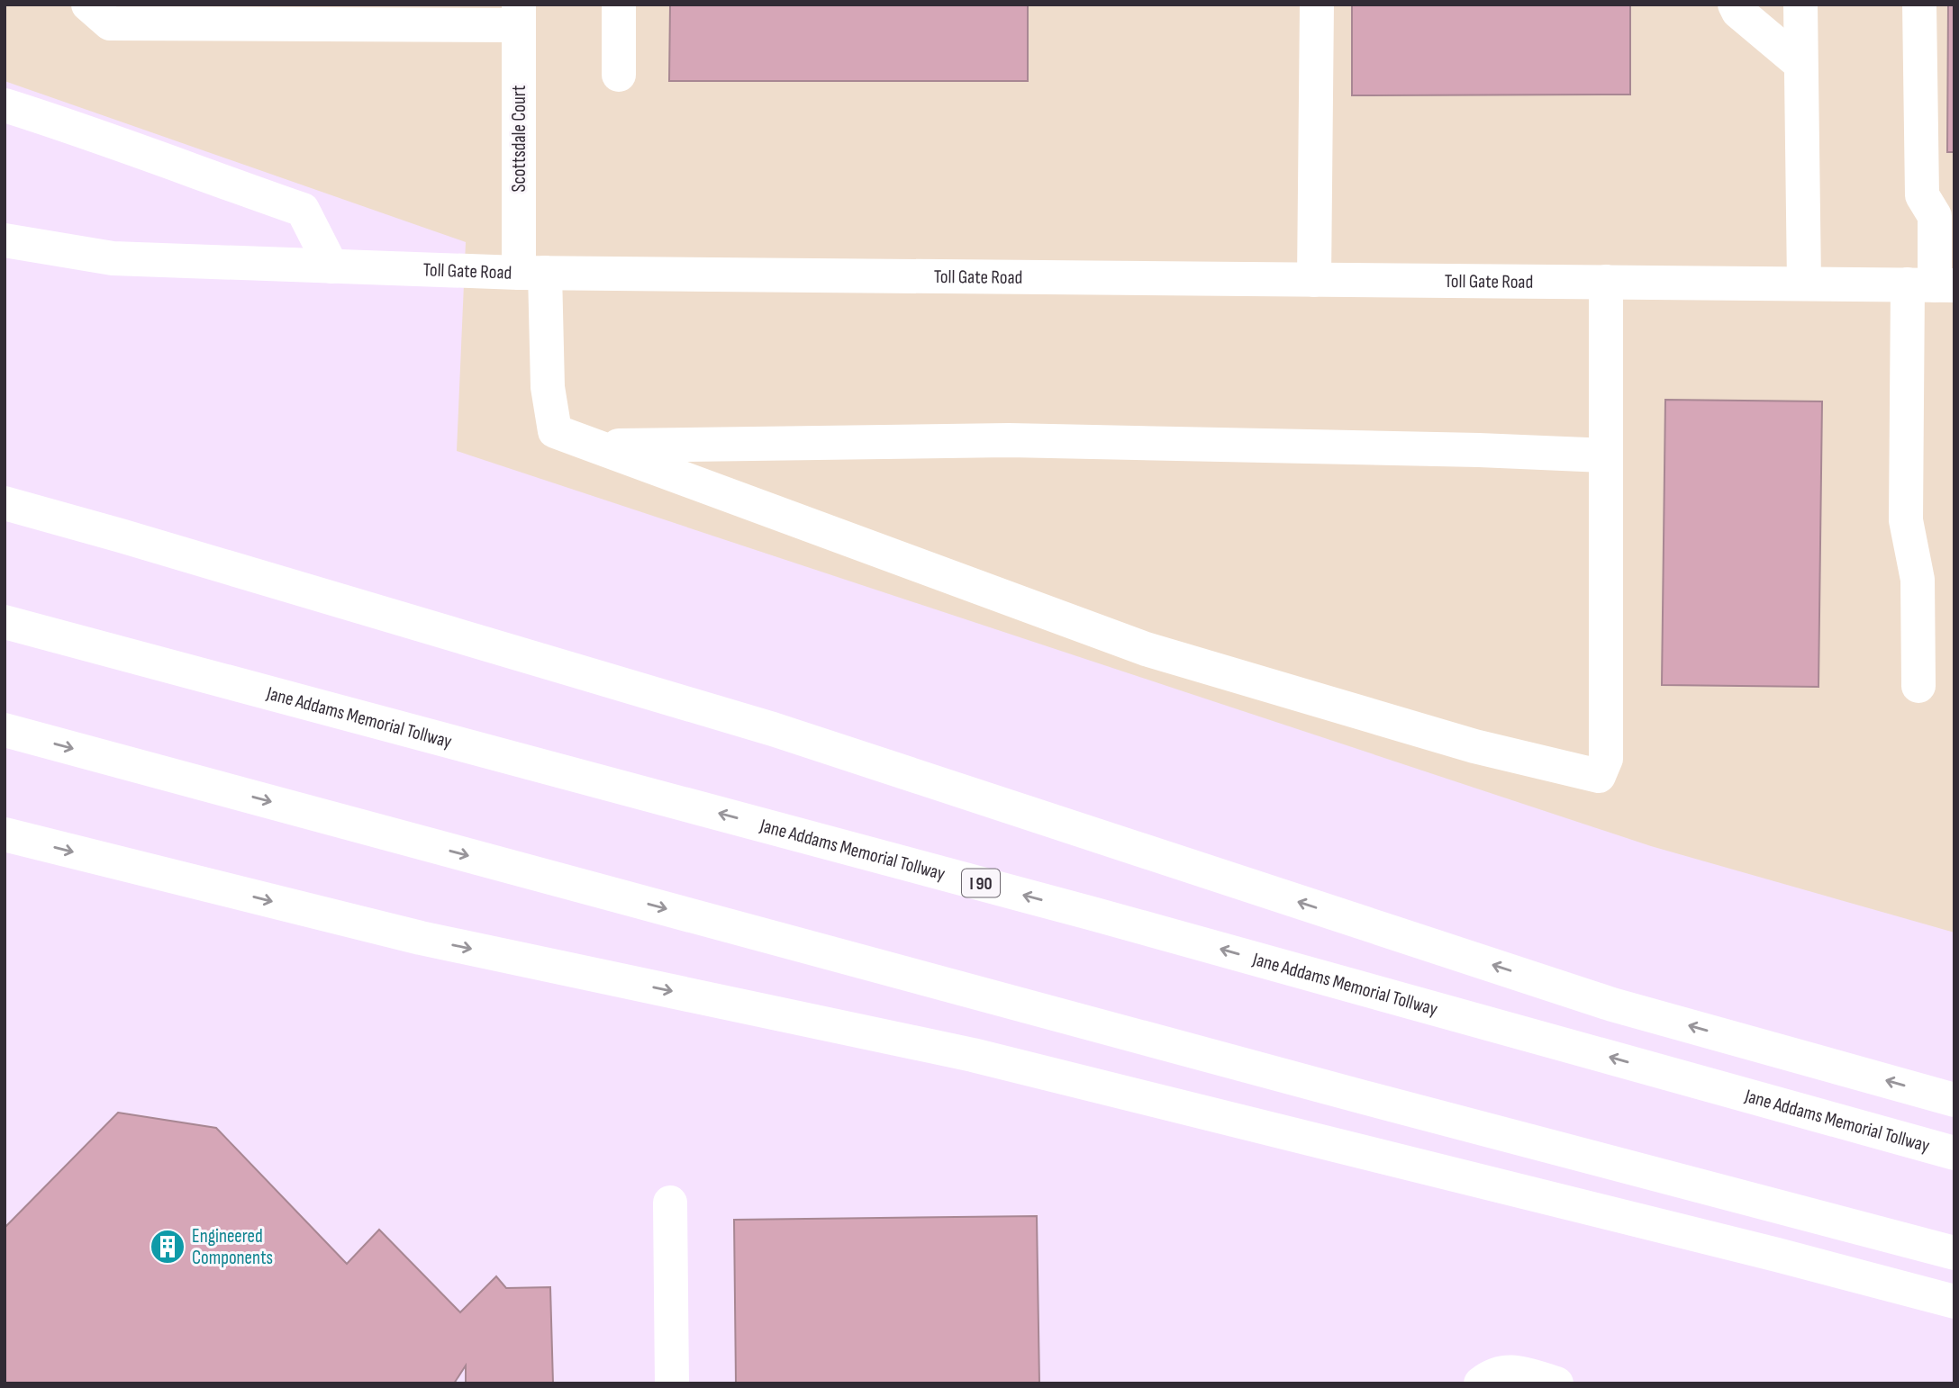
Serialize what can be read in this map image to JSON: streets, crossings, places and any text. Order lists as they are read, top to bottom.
{
  "streets": {
    "main road": [
      "Scottsdale Court",
      "Toll Gate Road",
      "Jane Addams Memorial Tollway",
      "I 90"
    ]
  },
  "crossings": [
    ["Scottsdale Court", "Toll Gate Road"]
  ],
  "places": {
    "building": ["Engineered Components"]
  }
}
